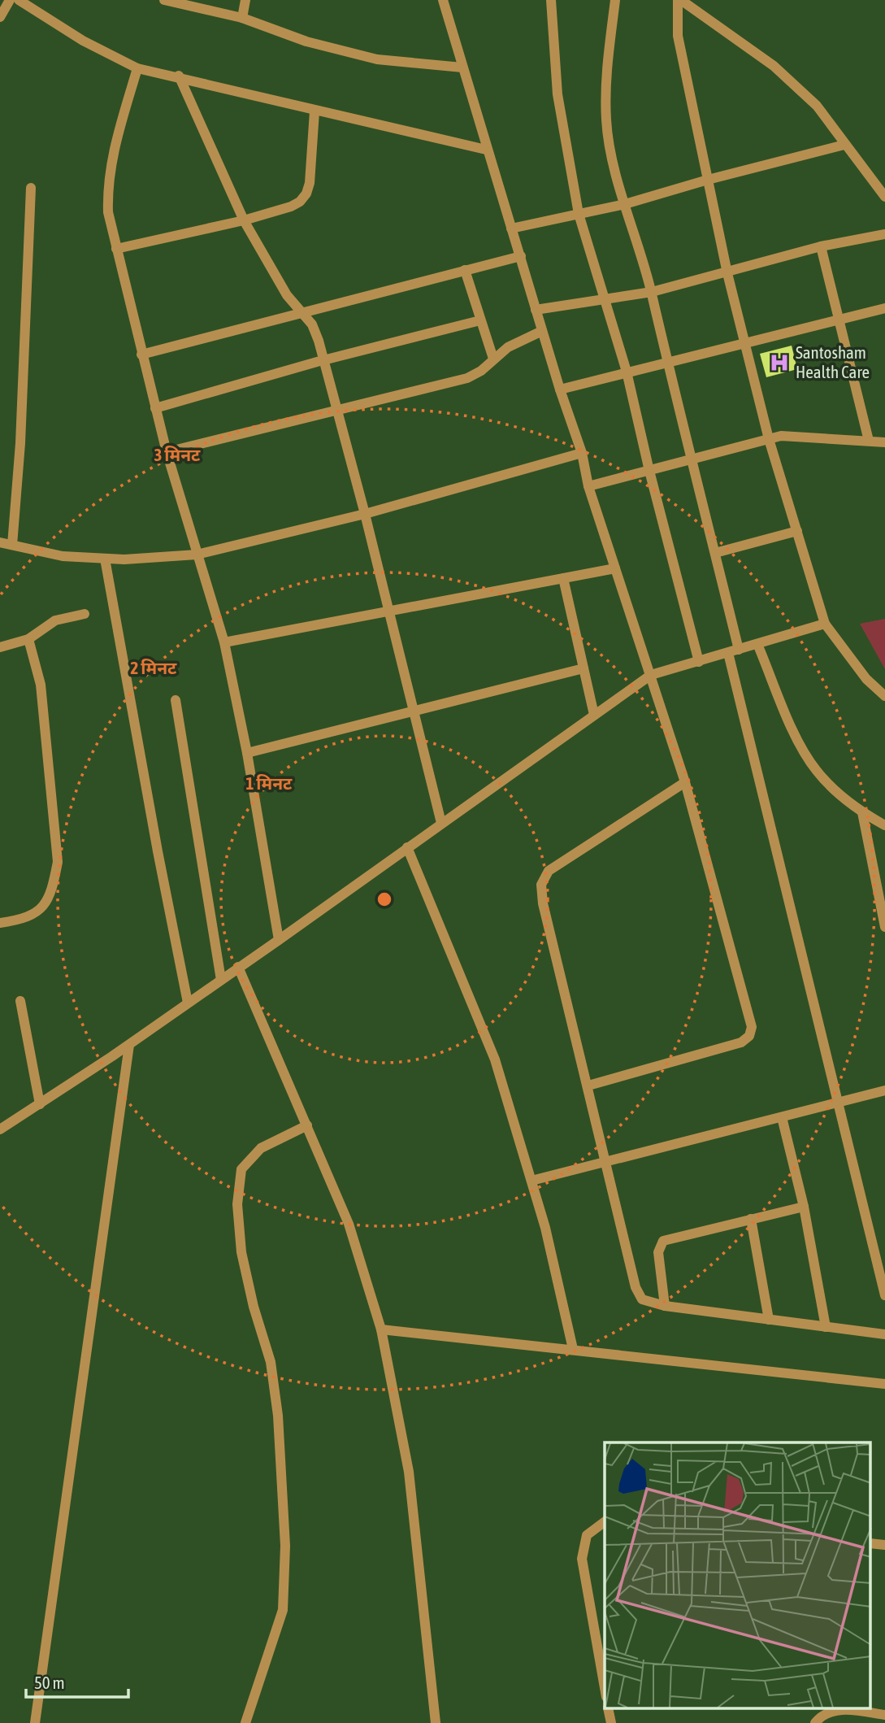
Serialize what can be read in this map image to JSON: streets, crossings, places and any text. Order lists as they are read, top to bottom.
{
  "places": {
    "hospital": ["Santosham Health Care"]
  },
  "scale_bar": "50 m",
  "rings": ["3 मिनट", "2 मिनट", "1 मिनट"]
}
